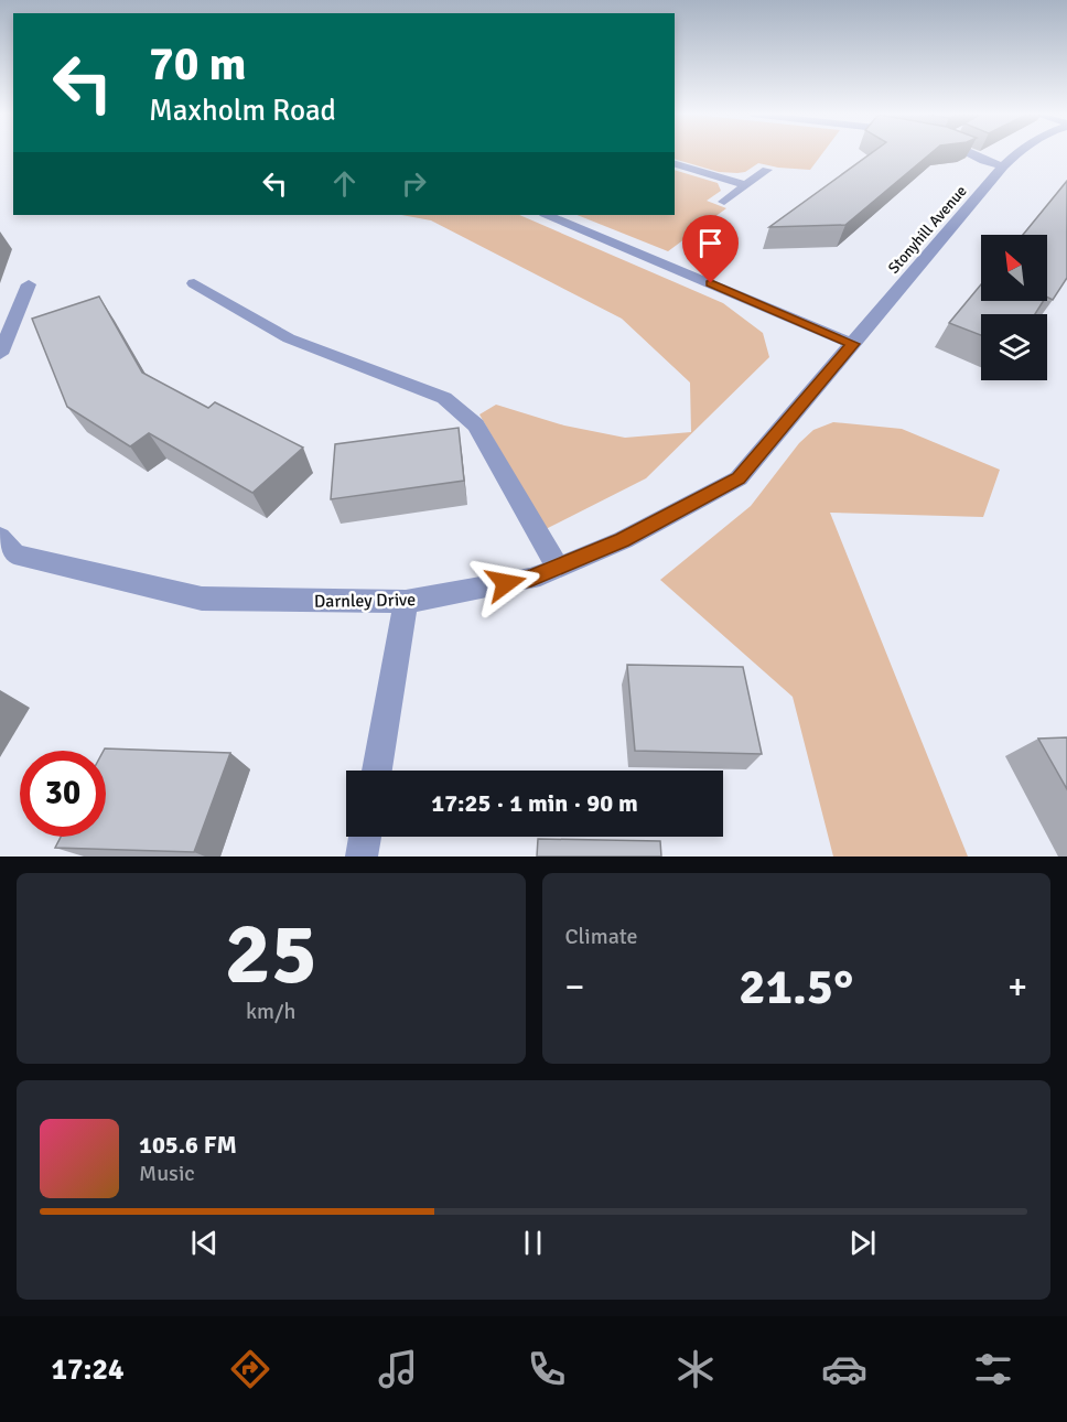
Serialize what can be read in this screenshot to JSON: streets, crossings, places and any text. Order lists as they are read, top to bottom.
{
  "streets": {
    "street": ["Stonyhill Avenue", "Darnley Drive"]
  },
  "crossings": [
    ["Stonyhill Avenue", "Darnley Drive"]
  ],
  "north": "top left",
  "page": {
    "turn": ["70 m", "Maxholm Road"],
    "limit": "30",
    "trip": "17:25 · 1 min · 90 m",
    "tile": [
      ["25", "km/h"],
      "Climate"
    ],
    "heat": ["−", "21.5°", "+"],
    "song": ["105.6 FM", "Music"],
    "tabs": "17:24"
  }
}
